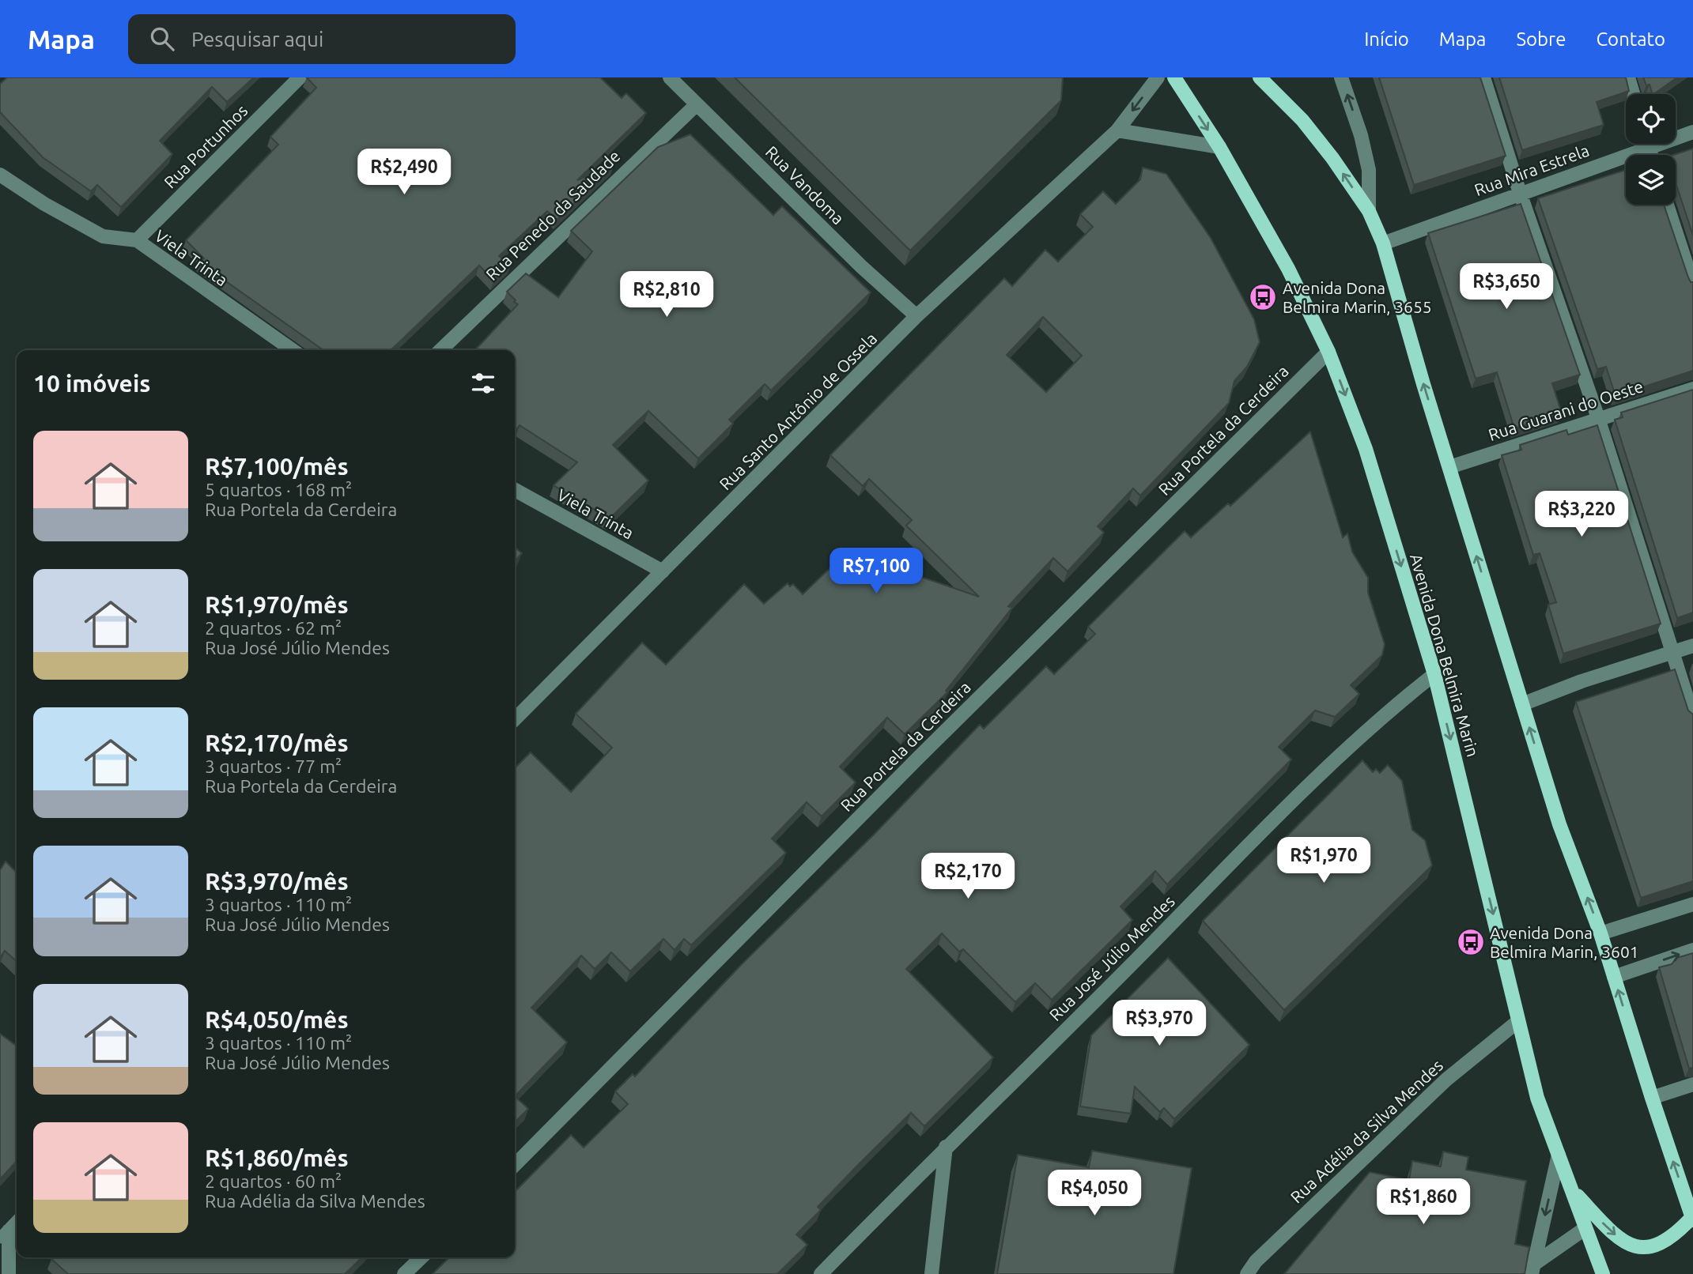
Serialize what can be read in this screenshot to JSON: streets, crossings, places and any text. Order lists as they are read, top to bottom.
{
  "streets": {
    "main road": ["Avenida Dona Belmira Marin"],
    "street": [
      "Rua Portunhos",
      "Rua Mira Estrela",
      "Rua Vandoma",
      "Rua Penedo da Saudade",
      "Viela Trinta",
      "Rua Guarani do Oeste",
      "Rua Santo Antônio de Ossela",
      "Rua Portela da Cerdeira",
      "Rua José Júlio Mendes",
      "Rua Adélia da Silva Mendes"
    ]
  },
  "crossings": [
    ["Rua Portunhos", "Viela Trinta"],
    ["Rua Vandoma", "Rua Penedo da Saudade"],
    ["Rua Vandoma", "Rua Santo Antônio de Ossela"],
    ["Viela Trinta", "Rua Santo Antônio de Ossela"],
    ["Rua Portela da Cerdeira", "Avenida Dona Belmira Marin"],
    ["Avenida Dona Belmira Marin", "Rua José Júlio Mendes"],
    ["Avenida Dona Belmira Marin", "Rua Adélia da Silva Mendes"]
  ],
  "places": {
    "bus stop": ["Avenida Dona Belmira Marin, 3655", "Avenida Dona Belmira Marin, 3601"]
  },
  "page": {
    "header": "Mapa",
    "search": "Pesquisar aqui",
    "nav": [
      "Início",
      "Mapa",
      "Sobre",
      "Contato"
    ],
    "price": [
      "R$2,490",
      "R$3,650",
      "R$2,810",
      "R$3,220",
      "R$7,100",
      "R$1,970",
      "R$2,170",
      "R$3,970",
      "R$4,050",
      "R$1,860"
    ],
    "heading": "10 imóveis",
    "list": [
      {
        "name": "R$7,100/mês",
        "note": "5 quartos · 168 m² · Rua Portela da Cerdeira"
      },
      {
        "name": "R$1,970/mês",
        "note": "2 quartos · 62 m² · Rua José Júlio Mendes"
      },
      {
        "name": "R$2,170/mês",
        "note": "3 quartos · 77 m² · Rua Portela da Cerdeira"
      },
      {
        "name": "R$3,970/mês",
        "note": "3 quartos · 110 m² · Rua José Júlio Mendes"
      },
      {
        "name": "R$4,050/mês",
        "note": "3 quartos · 110 m² · Rua José Júlio Mendes"
      },
      {
        "name": "R$1,860/mês",
        "note": "2 quartos · 60 m² · Rua Adélia da Silva Mendes"
      }
    ]
  }
}
